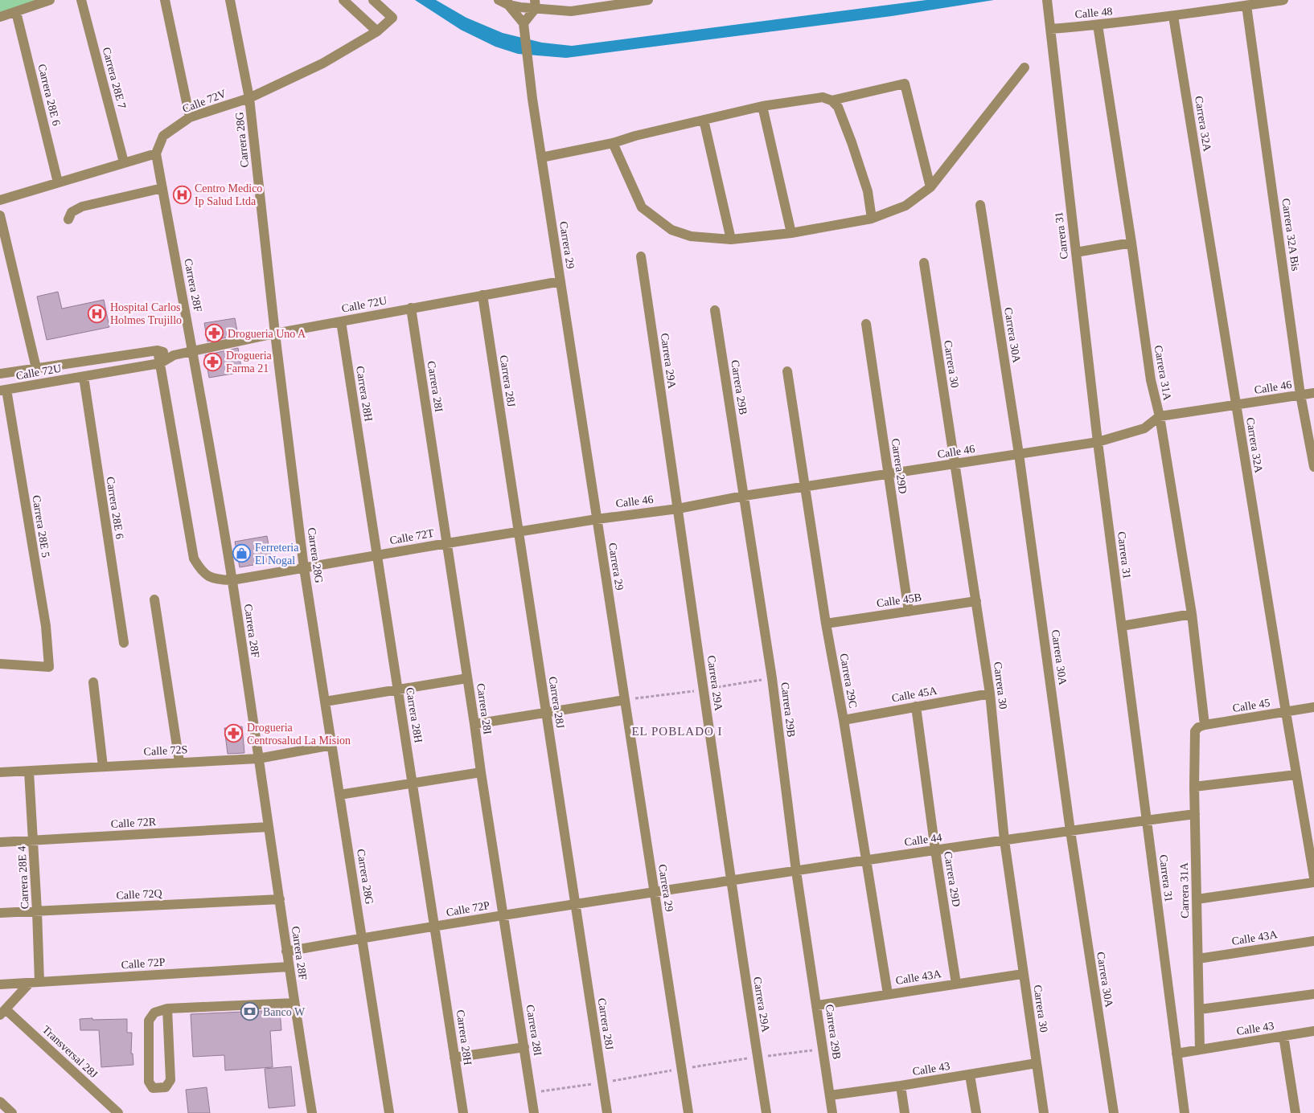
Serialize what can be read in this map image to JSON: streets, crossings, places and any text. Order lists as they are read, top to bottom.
{
  "streets": {
    "street": [
      "Calle 48",
      "Carrera 28E 7",
      "Carrera 28E 6",
      "Calle 72V",
      "Carrera 32A",
      "Carrera 28G",
      "Carrera 32A Bis",
      "Carrera 31",
      "Carrera 29",
      "Carrera 28F",
      "Calle 72U",
      "Carrera 30A",
      "Carrera 29A",
      "Carrera 30",
      "Carrera 31A",
      "Carrera 28J",
      "Carrera 28I",
      "Carrera 29B",
      "Calle 46",
      "Carrera 28H",
      "Carrera 29D",
      "Carrera 28E 5",
      "Calle 72T",
      "Calle 45B",
      "Carrera 29C",
      "Calle 45A",
      "Calle 45",
      "Calle 72S",
      "Calle 72R",
      "Calle 44",
      "Carrera 28E 4",
      "Calle 72Q",
      "Calle 72P",
      "Calle 43A",
      "Calle 43",
      "Transversal 28J"
    ]
  },
  "crossings": [
    ["Calle 48", "Carrera 32A"],
    ["Calle 48", "Carrera 32A Bis"],
    ["Calle 48", "Carrera 31"],
    ["Calle 48", "Carrera 31A"],
    ["Carrera 28E 6", "Calle 72U"],
    ["Calle 72V", "Carrera 28G"],
    ["Calle 72V", "Carrera 28F"],
    ["Carrera 32A", "Calle 46"],
    ["Carrera 32A", "Calle 45"],
    ["Carrera 28G", "Calle 72U"],
    ["Carrera 28G", "Calle 72T"],
    ["Carrera 28G", "Calle 72S"],
    ["Carrera 28G", "Calle 72P"],
    ["Carrera 32A Bis", "Calle 46"],
    ["Carrera 31", "Calle 46"],
    ["Carrera 31", "Calle 44"],
    ["Carrera 31", "Calle 43"],
    ["Carrera 29", "Calle 72U"],
    ["Carrera 29", "Calle 46"],
    ["Carrera 29", "Calle 72T"],
    ["Carrera 29", "Calle 44"],
    ["Carrera 29", "Calle 72P"],
    ["Carrera 28F", "Calle 72U"],
    ["Carrera 28F", "Calle 72T"],
    ["Carrera 28F", "Calle 72S"],
    ["Carrera 28F", "Calle 72R"],
    ["Carrera 28F", "Calle 72Q"],
    ["Carrera 28F", "Calle 72P"],
    ["Calle 72U", "Carrera 28J"],
    ["Calle 72U", "Carrera 28I"],
    ["Calle 72U", "Carrera 28H"],
    ["Calle 72U", "Carrera 28E 5"],
    ["Calle 72U", "Calle 72T"],
    ["Carrera 30A", "Calle 46"],
    ["Carrera 30A", "Calle 44"],
    ["Carrera 29A", "Calle 46"],
    ["Carrera 29A", "Calle 44"],
    ["Carrera 30", "Calle 46"],
    ["Carrera 30", "Calle 45B"],
    ["Carrera 30", "Calle 45A"],
    ["Carrera 30", "Calle 44"],
    ["Carrera 30", "Calle 43A"],
    ["Carrera 30", "Calle 43"],
    ["Carrera 31A", "Calle 46"],
    ["Carrera 31A", "Calle 45"],
    ["Carrera 31A", "Calle 44"],
    ["Carrera 31A", "Calle 43A"],
    ["Carrera 31A", "Calle 43"],
    ["Carrera 28J", "Calle 72T"],
    ["Carrera 28J", "Calle 72P"],
    ["Carrera 28I", "Calle 72T"],
    ["Carrera 28I", "Calle 72P"],
    ["Carrera 29B", "Calle 46"],
    ["Carrera 29B", "Calle 44"],
    ["Carrera 29B", "Calle 43A"],
    ["Carrera 29B", "Calle 43"],
    ["Calle 46", "Carrera 29D"],
    ["Calle 46", "Calle 72T"],
    ["Calle 46", "Carrera 29C"],
    ["Carrera 28H", "Calle 72T"],
    ["Carrera 28H", "Calle 72P"],
    ["Carrera 29D", "Calle 45B"],
    ["Carrera 29D", "Calle 45A"],
    ["Carrera 29D", "Calle 44"],
    ["Carrera 29D", "Calle 43A"],
    ["Calle 45B", "Carrera 29C"],
    ["Carrera 29C", "Calle 45A"],
    ["Carrera 29C", "Calle 44"],
    ["Carrera 29C", "Calle 43A"],
    ["Calle 72S", "Carrera 28E 4"],
    ["Calle 72R", "Carrera 28E 4"],
    ["Calle 44", "Calle 72P"],
    ["Carrera 28E 4", "Calle 72Q"],
    ["Carrera 28E 4", "Calle 72P"]
  ],
  "districts": ["EL POBLADO I"],
  "places": {
    "hospital": ["Centro Medico Ip Salud Ltda", "Hospital Carlos Holmes Trujillo"],
    "pharmacy": ["Drogueria Uno A", "Drogueria Farma 21", "Drogueria Centrosalud La Mision"],
    "shop": ["Ferreteria El Nogal"],
    "bank": ["Banco W"]
  }
}
